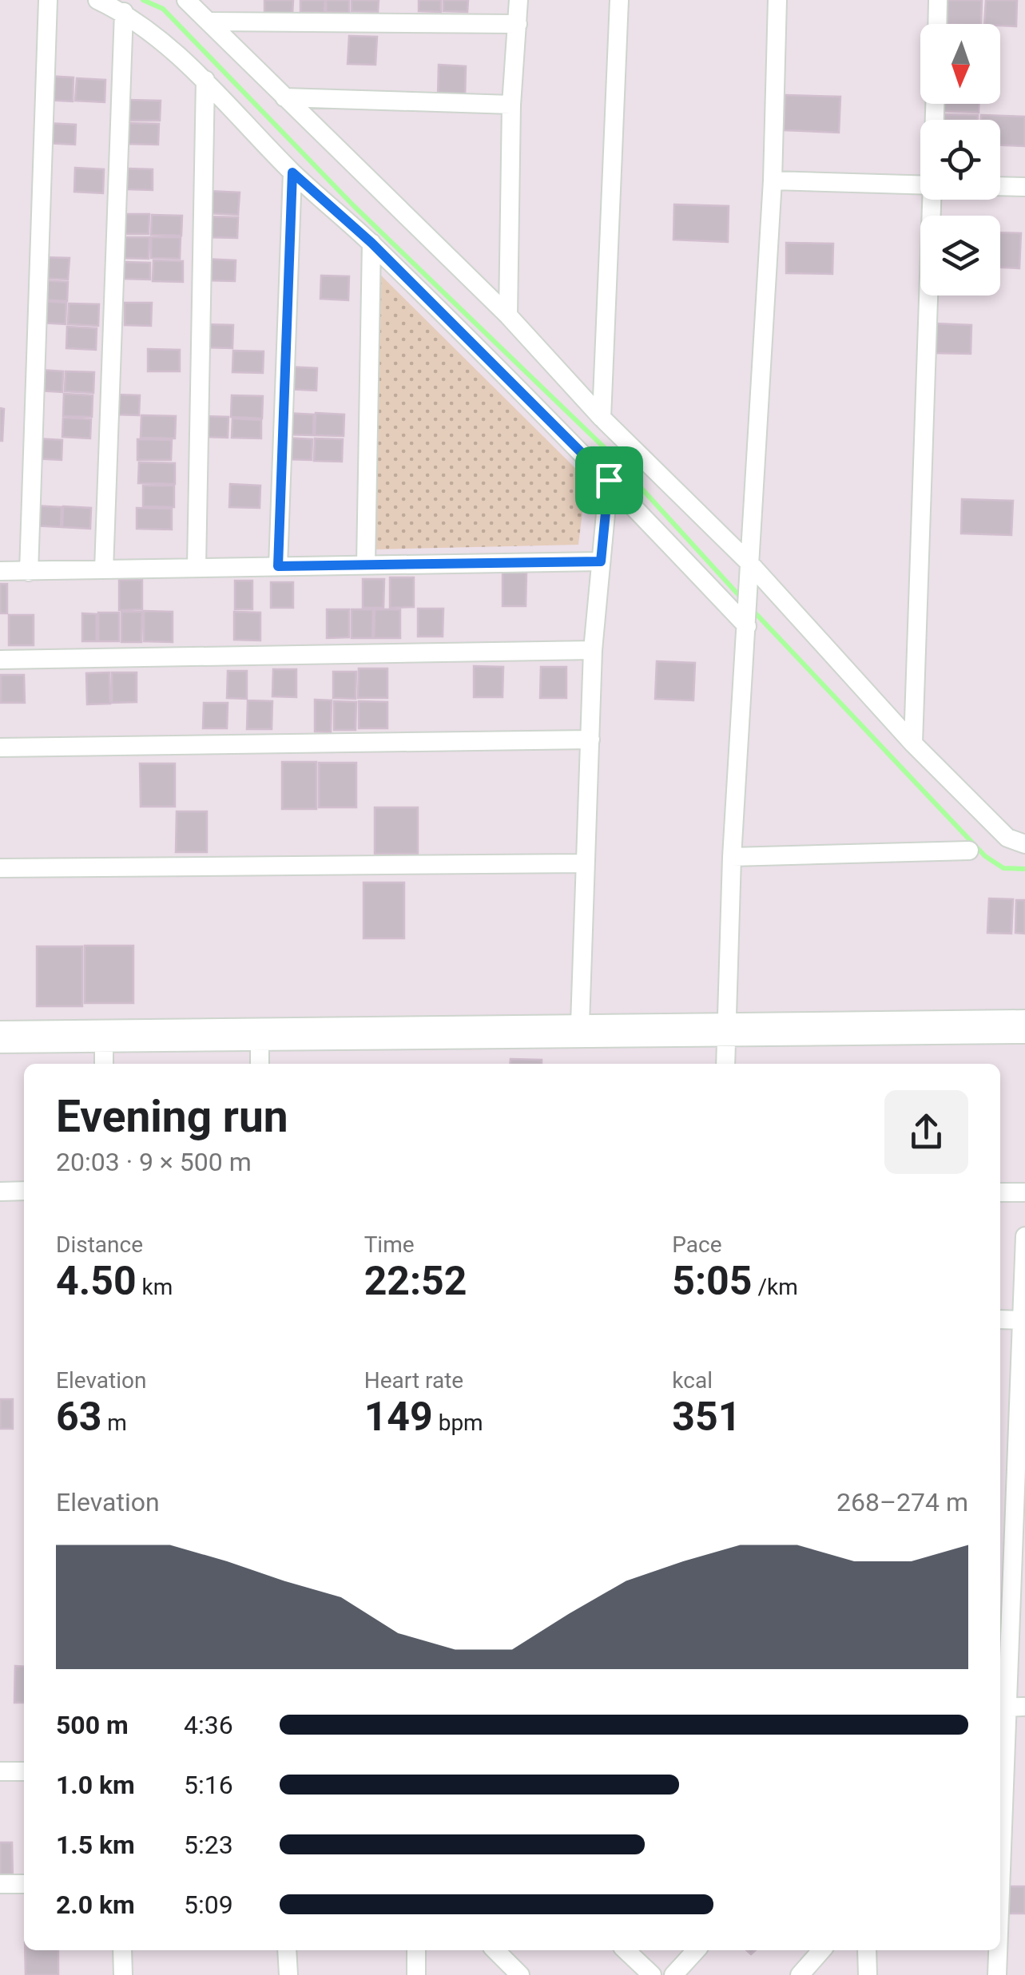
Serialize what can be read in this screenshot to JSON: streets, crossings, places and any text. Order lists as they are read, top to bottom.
{
  "north": "bottom",
  "page": {
    "heading": ["Evening run", "20:03 · 9 × 500 m"],
    "stats": [
      ["Distance", "4.50 km"],
      ["Time", "22:52"],
      ["Pace", "5:05 /km"],
      ["Elevation", "63 m"],
      ["Heart rate", "149 bpm"],
      ["kcal", "351"]
    ],
    "chart": ["Elevation", "268–274 m"],
    "list": [
      {
        "name": "500 m",
        "note": "4:36"
      },
      {
        "name": "1.0 km",
        "note": "5:16"
      },
      {
        "name": "1.5 km",
        "note": "5:23"
      },
      {
        "name": "2.0 km",
        "note": "5:09"
      }
    ]
  }
}
